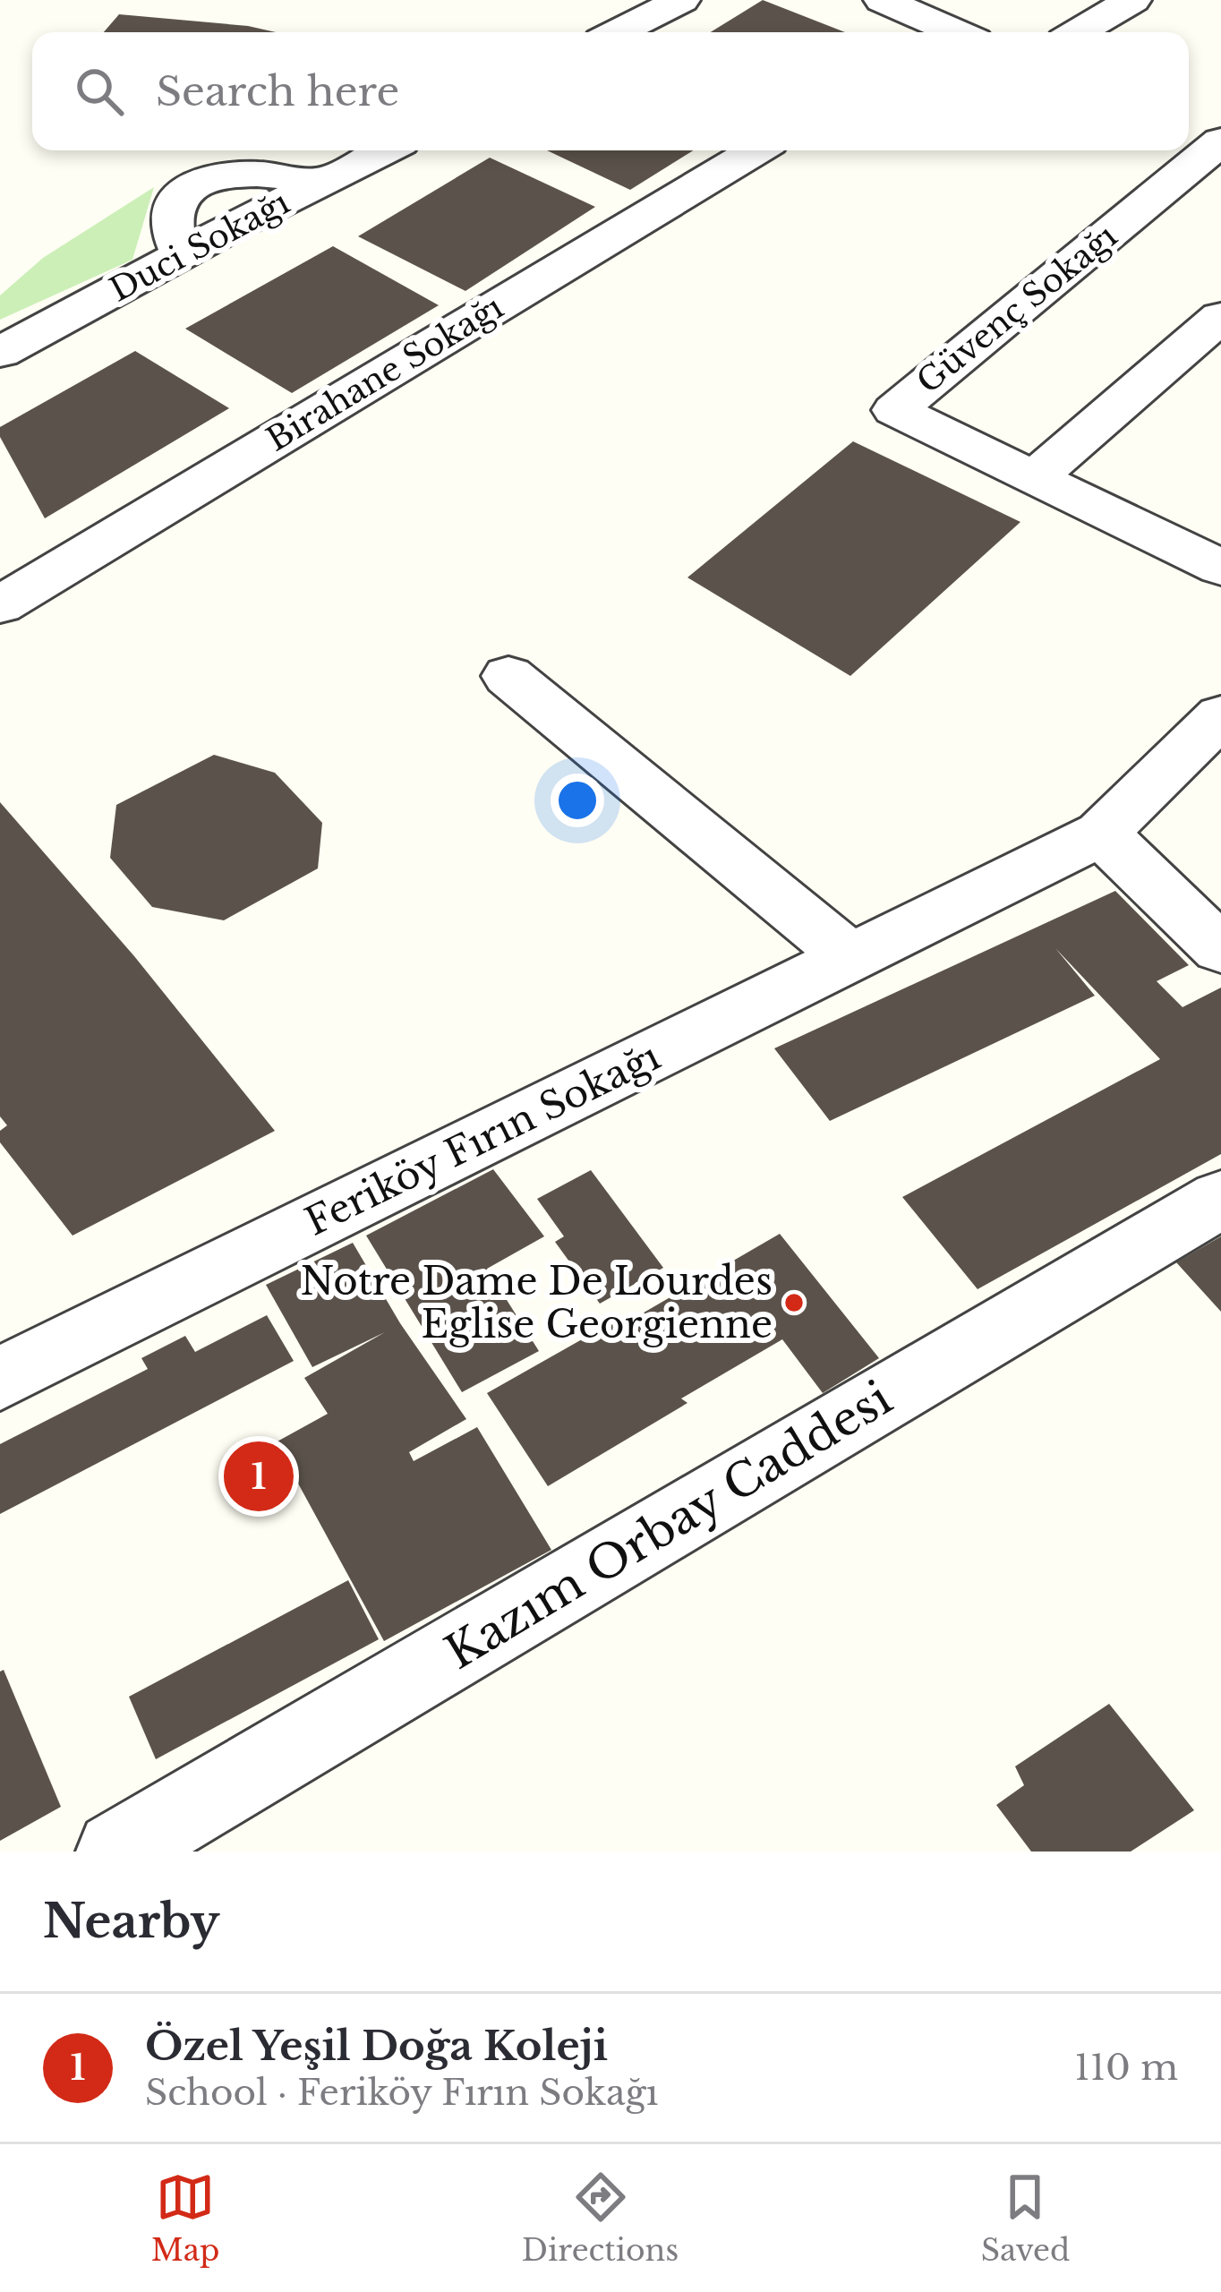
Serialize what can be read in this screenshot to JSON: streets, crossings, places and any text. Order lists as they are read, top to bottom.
{
  "streets": {
    "street": [
      "Duci Sokağı",
      "Güvenç Sokağı",
      "Birahane Sokağı",
      "Feriköy Fırın Sokağı",
      "Kazım Orbay Caddesi"
    ]
  },
  "places": ["Notre Dame De Lourdes Eglise Georgienne"],
  "page": {
    "search": "Search here",
    "pins": "1",
    "heading": "Nearby",
    "list": [
      {
        "mark": "1",
        "name": "Özel Yeşil Doğa Koleji",
        "note": "School · Feriköy Fırın Sokağı",
        "value": "110 m"
      }
    ],
    "nav": ["Map", "Directions", "Saved"]
  }
}
